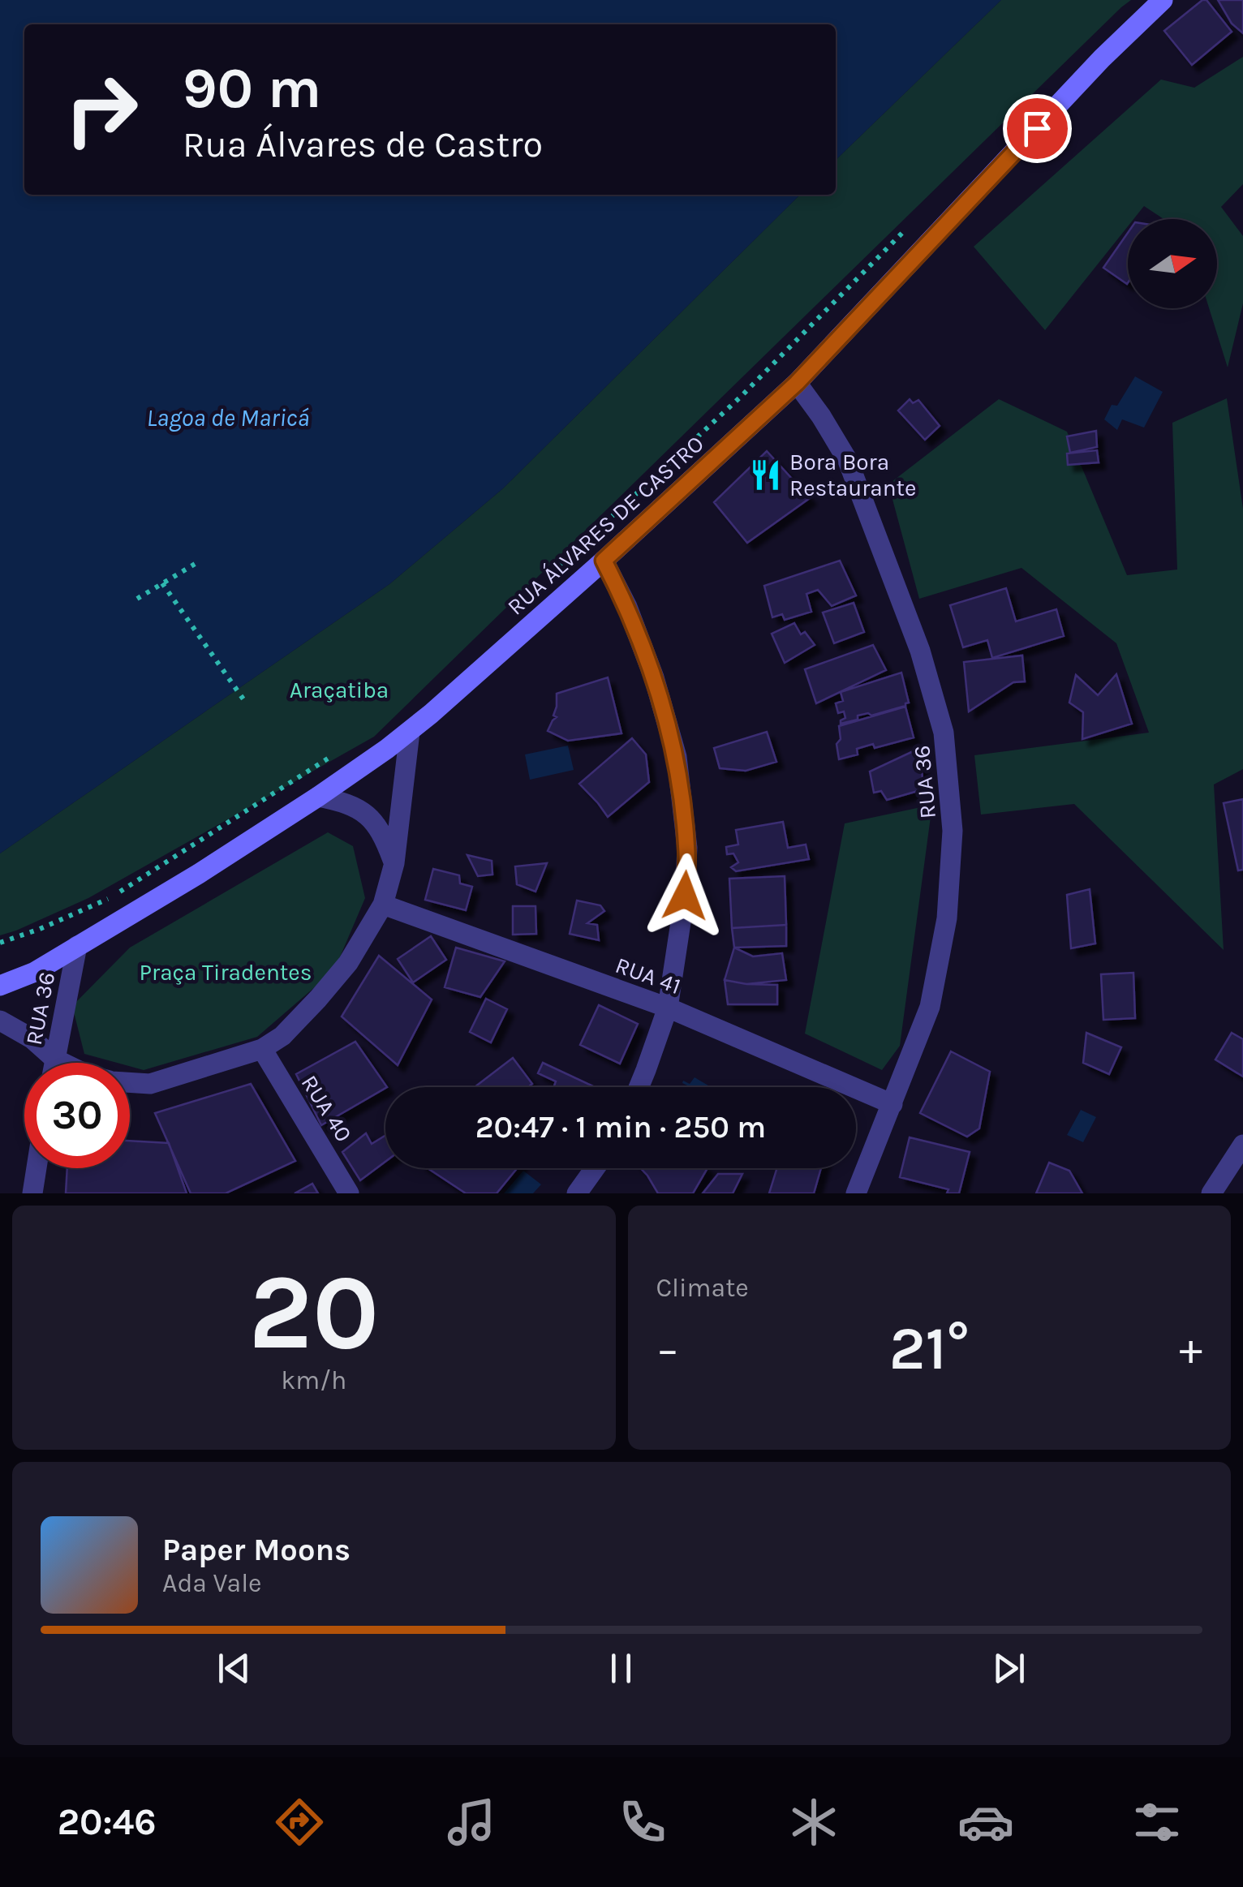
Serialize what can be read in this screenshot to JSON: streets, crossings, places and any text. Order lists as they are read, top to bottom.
{
  "streets": {
    "street": [
      "RUA ÁLVARES DE CASTRO",
      "RUA 36",
      "RUA 41",
      "RUA 40"
    ]
  },
  "crossings": [
    ["RUA ÁLVARES DE CASTRO", "RUA 36"],
    ["RUA 36", "RUA 41"]
  ],
  "water": ["Lagoa de Maricá"],
  "parks": ["Araçatiba", "Praça Tiradentes"],
  "places": {
    "restaurant": ["Bora Bora Restaurante"]
  },
  "north": "right",
  "page": {
    "turn": ["90 m", "Rua Álvares de Castro"],
    "limit": "30",
    "trip": "20:47 · 1 min · 250 m",
    "tile": [
      ["20", "km/h"],
      "Climate"
    ],
    "heat": ["−", "21°", "+"],
    "song": ["Paper Moons", "Ada Vale"],
    "tabs": "20:46"
  }
}
